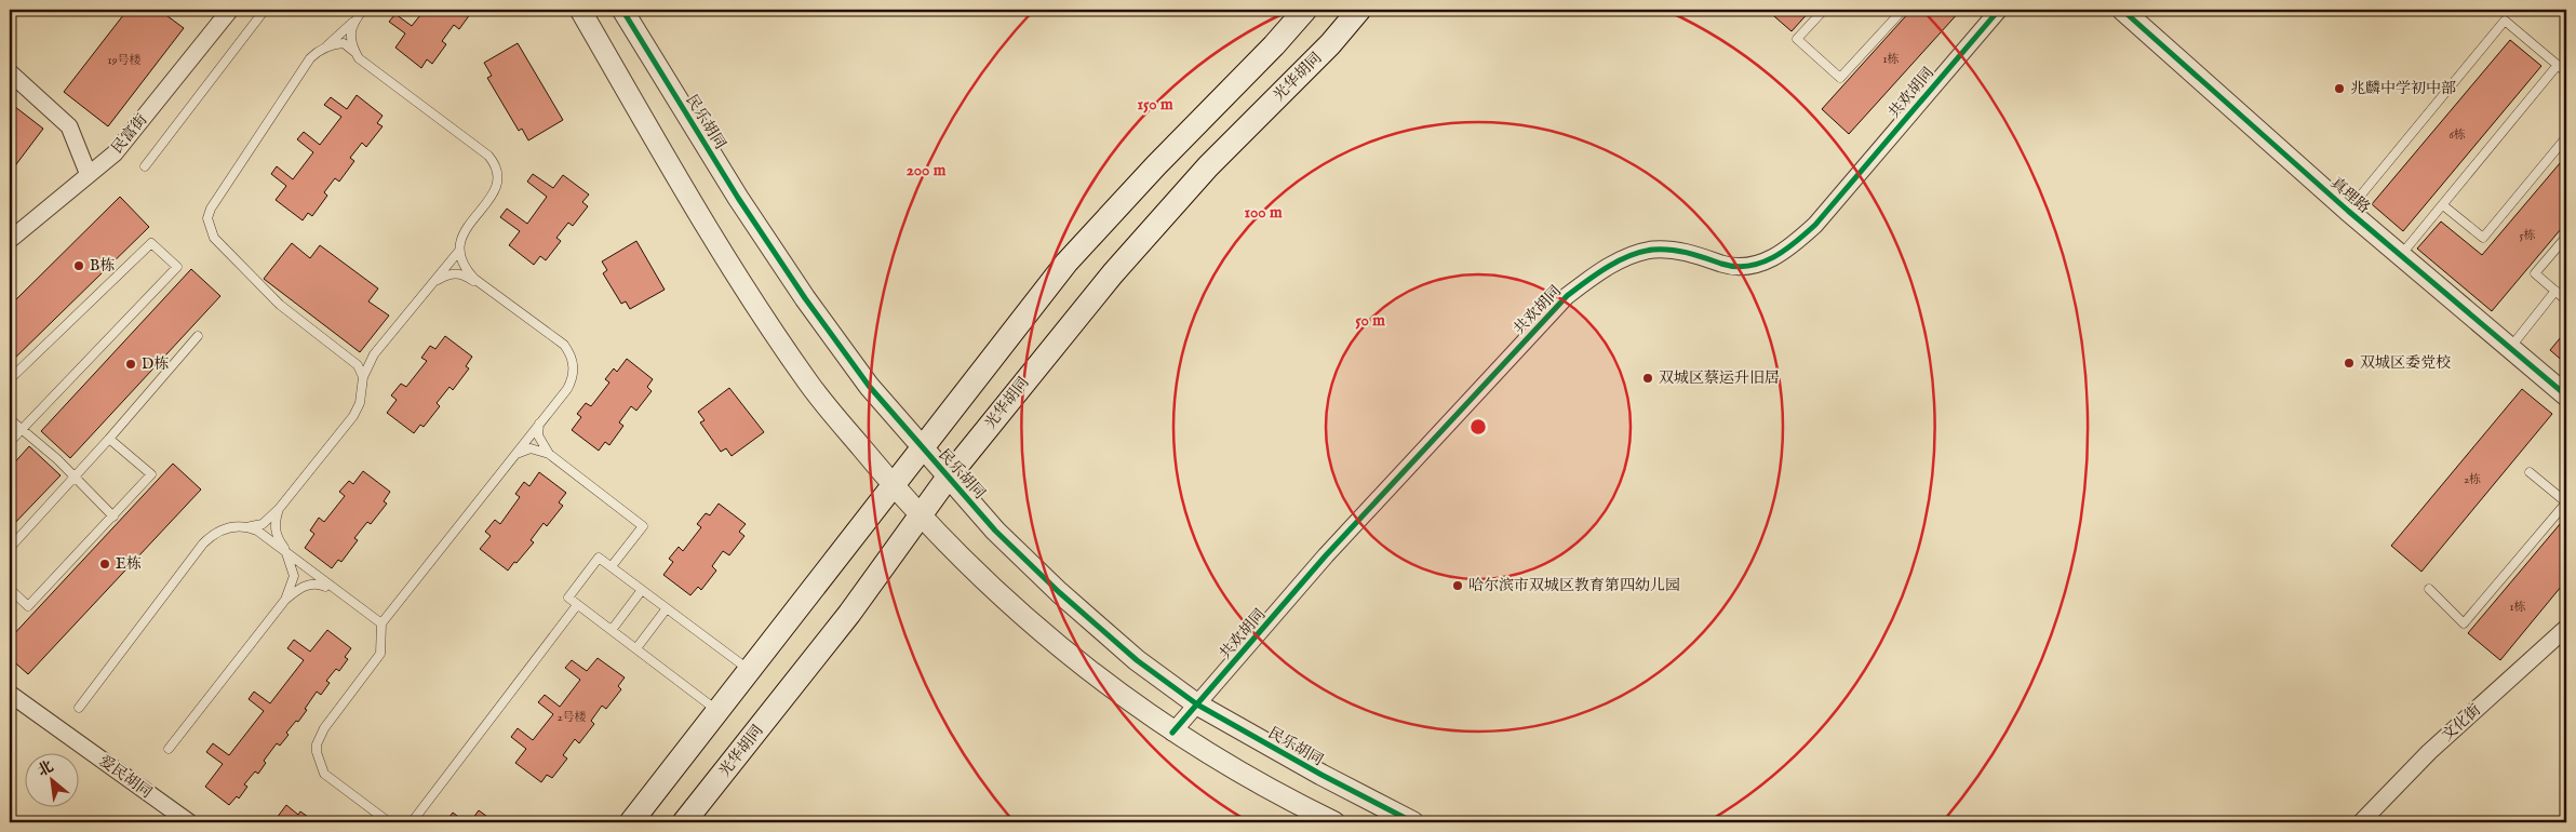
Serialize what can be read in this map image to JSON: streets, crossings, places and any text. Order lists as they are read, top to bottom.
{
  "streets": {
    "main road": ["光华胡同"],
    "street": [
      "共欢胡同",
      "民乐胡同",
      "民富街",
      "真理路",
      "文化街",
      "爱民胡同"
    ]
  },
  "crossings": [
    ["光华胡同", "民乐胡同"],
    ["共欢胡同", "民乐胡同"]
  ],
  "places": [
    "兆麟中学初中部",
    "B栋",
    "双城区委党校",
    "D栋",
    "双城区蔡运升旧居",
    "E栋",
    "哈尔滨市双城区教育第四幼儿园"
  ],
  "house_numbers": [
    "1栋",
    "19号楼",
    "6栋",
    "5栋",
    "2栋",
    "1栋",
    "2号楼"
  ],
  "north": "top left",
  "rings": [
    "150 m",
    "200 m",
    "100 m",
    "50 m"
  ]
}
